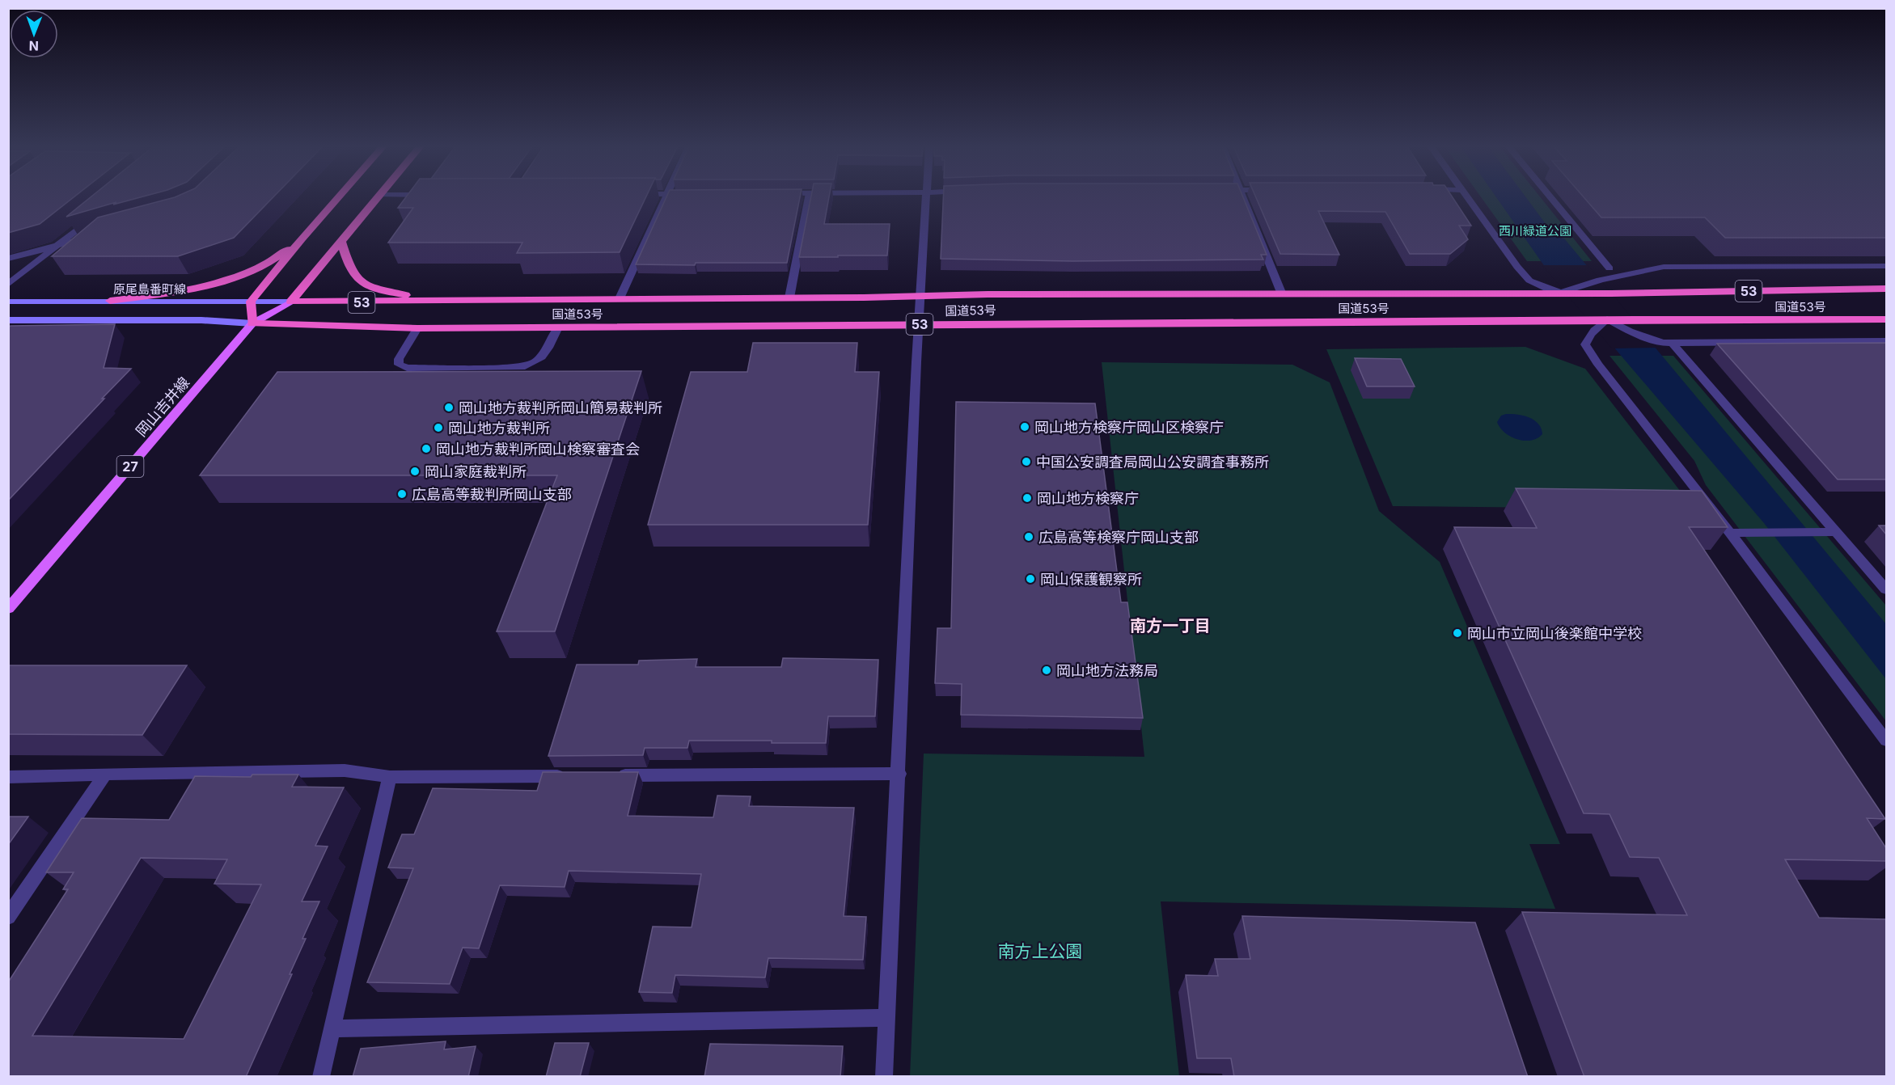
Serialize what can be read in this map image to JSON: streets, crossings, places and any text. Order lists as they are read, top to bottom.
{
  "streets": {
    "highway": ["53", "国道53号"],
    "main road": ["原尾島番町線", "岡山吉井線", "27"]
  },
  "crossings": [
    ["原尾島番町線", "国道53号"],
    ["原尾島番町線", "岡山吉井線"],
    ["国道53号", "岡山吉井線"]
  ],
  "districts": ["南方一丁目"],
  "parks": ["西川緑道公園", "南方上公園"],
  "places": [
    "岡山地方裁判所岡山簡易裁判所",
    "岡山地方検察庁岡山区検察庁",
    "岡山地方裁判所",
    "岡山地方裁判所岡山検察審査会",
    "中国公安調査局岡山公安調査事務所",
    "岡山家庭裁判所",
    "広島高等裁判所岡山支部",
    "岡山地方検察庁",
    "広島高等検察庁岡山支部",
    "岡山保護観察所",
    "岡山市立岡山後楽館中学校",
    "岡山地方法務局"
  ],
  "north": "bottom"
}
